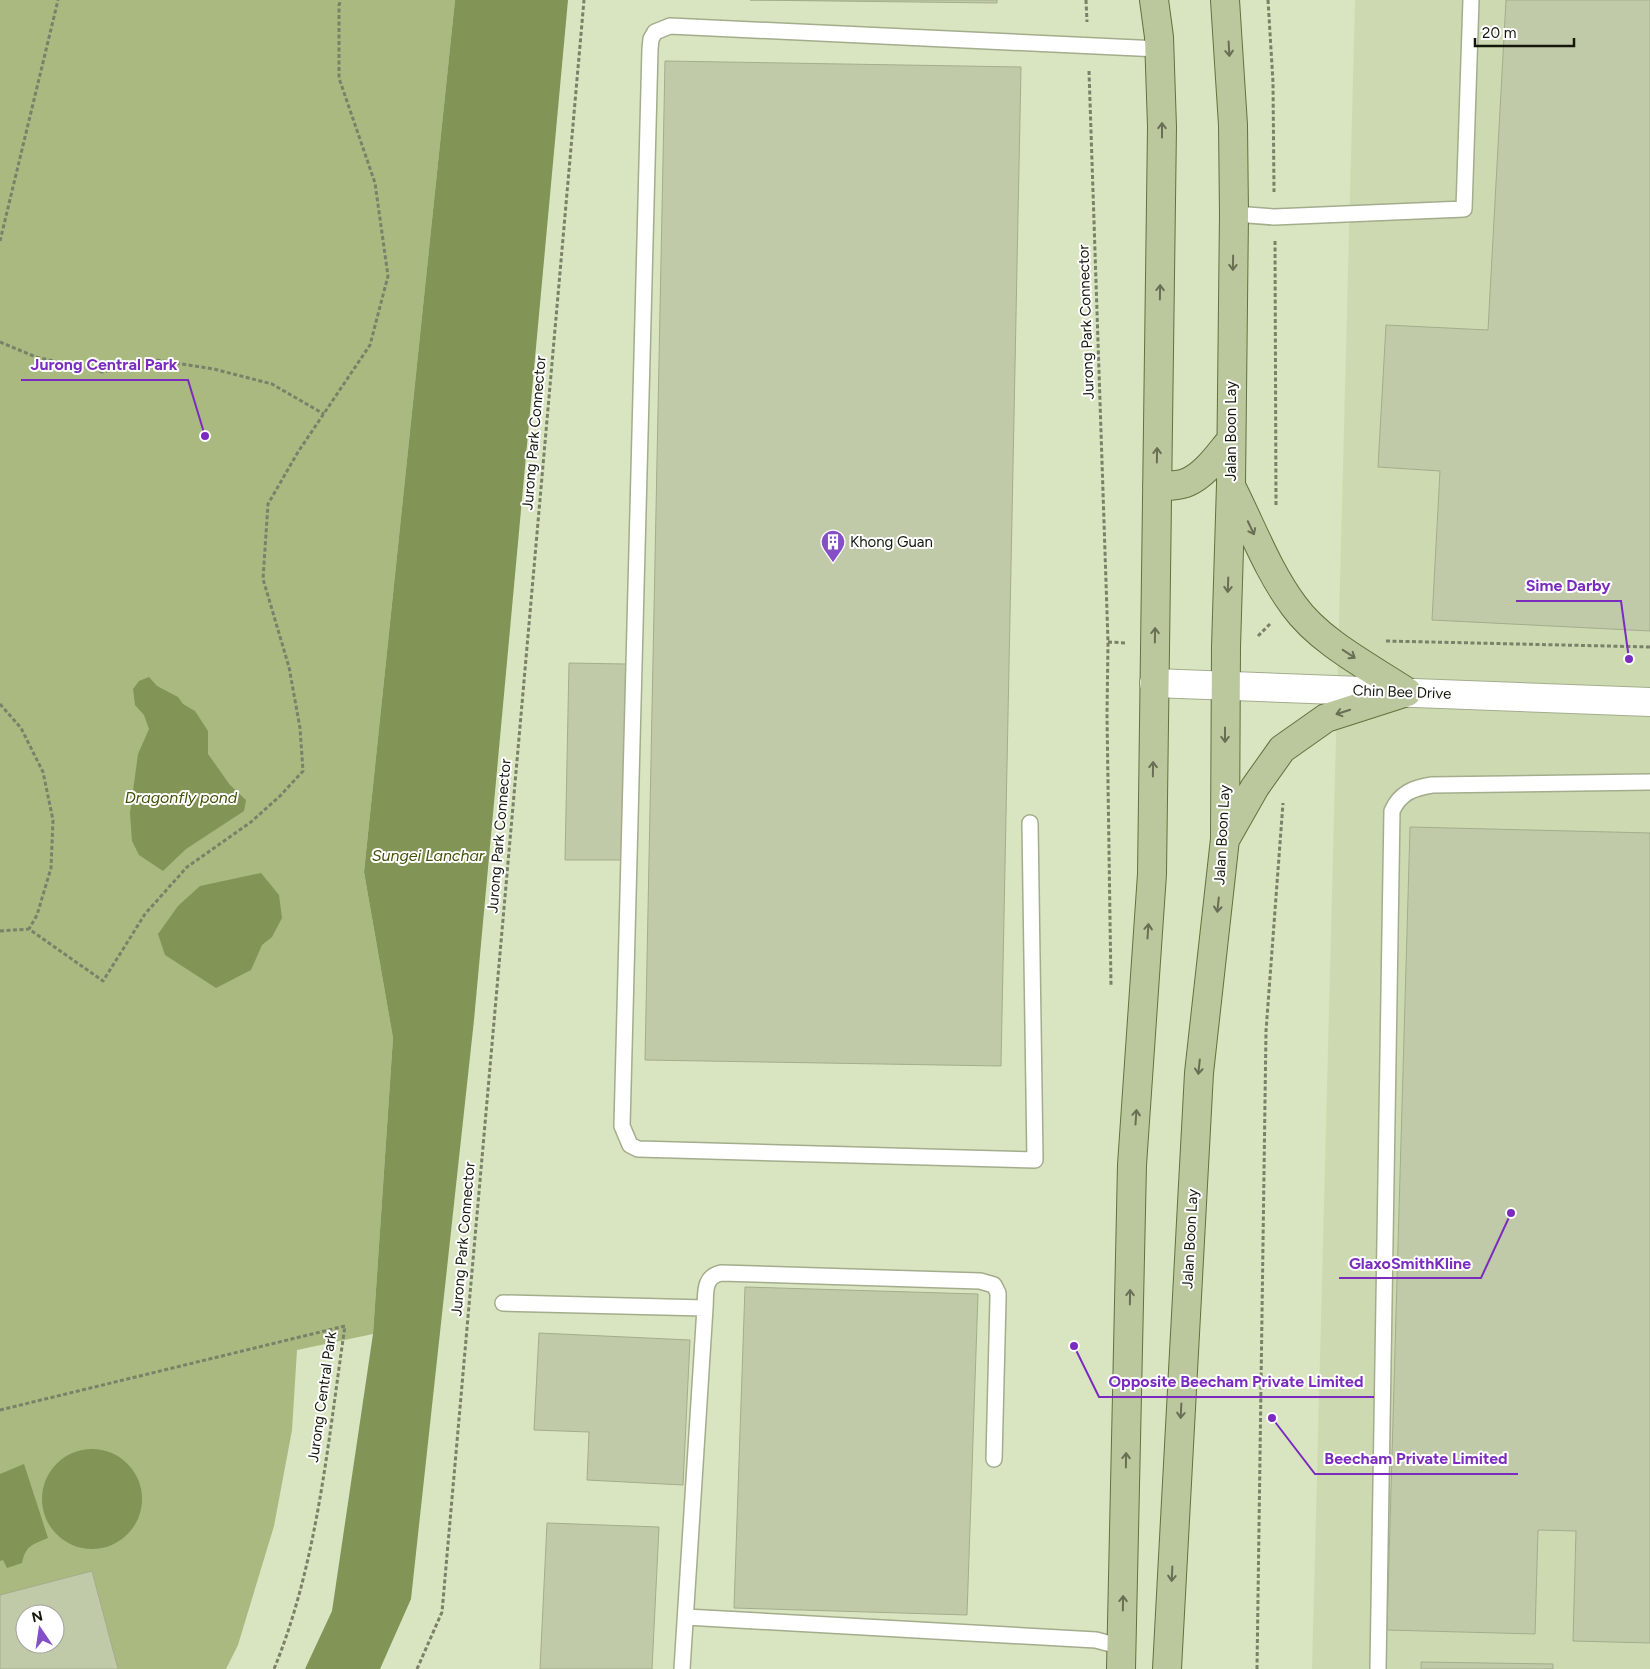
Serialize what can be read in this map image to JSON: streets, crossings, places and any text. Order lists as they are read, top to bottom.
{
  "streets": {
    "main road": ["Jalan Boon Lay"],
    "street": ["Chin Bee Drive"],
    "path": ["Jurong Park Connector", "Jurong Central Park"]
  },
  "crossings": [
    ["Jalan Boon Lay", "Chin Bee Drive"]
  ],
  "water": ["Dragonfly pond", "Sungei Lanchar"],
  "places": {
    "other": [
      "Jurong Central Park",
      "Sime Darby",
      "GlaxoSmithKline",
      "Opposite Beecham Private Limited",
      "Beecham Private Limited"
    ],
    "building": ["Khong Guan"]
  },
  "scale_bar": "20 m",
  "north": "top"
}
